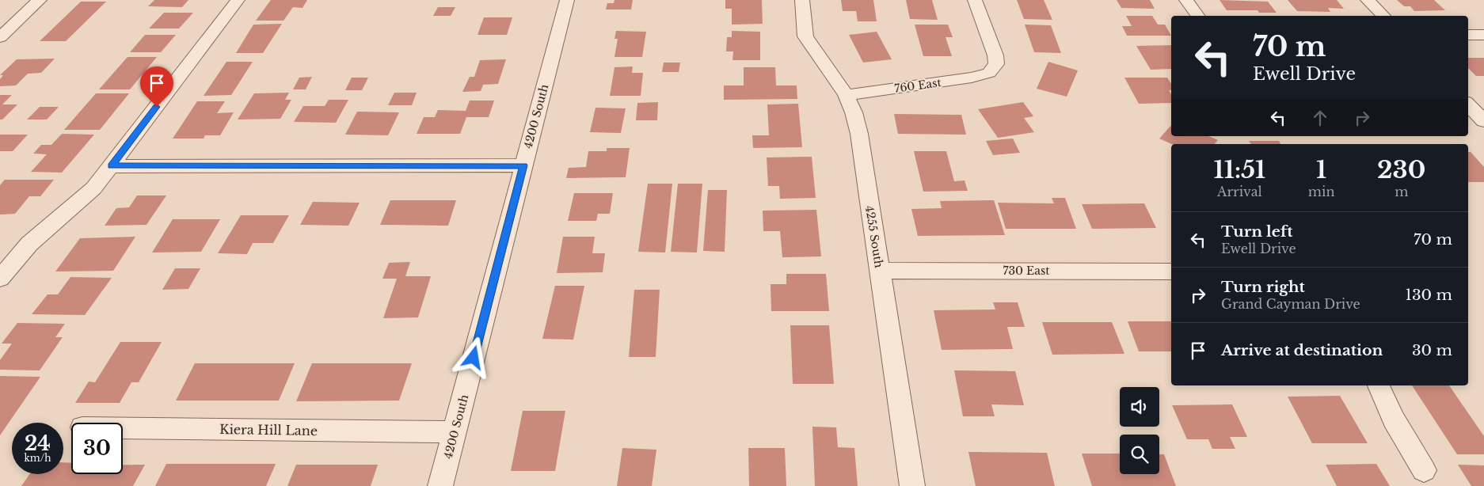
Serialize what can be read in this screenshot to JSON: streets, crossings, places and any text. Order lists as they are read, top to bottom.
{
  "streets": {
    "street": [
      "760 East",
      "4200 South",
      "4255 South",
      "730 East",
      "Kiera Hill Lane"
    ]
  },
  "crossings": [
    ["760 East", "4255 South"],
    ["4200 South", "Kiera Hill Lane"],
    ["4255 South", "730 East"]
  ],
  "page": {
    "turn": ["70 m", "Ewell Drive"],
    "eta": [
      "11:51",
      "Arrival",
      "1",
      "min",
      "230",
      "m"
    ],
    "list": [
      {
        "name": "Turn left",
        "note": "Ewell Drive",
        "value": "70 m"
      },
      {
        "name": "Turn right",
        "note": "Grand Cayman Drive",
        "value": "130 m"
      },
      {
        "name": "Arrive at destination",
        "value": "30 m"
      }
    ],
    "speed": "24 km/h",
    "limit": "30"
  }
}
